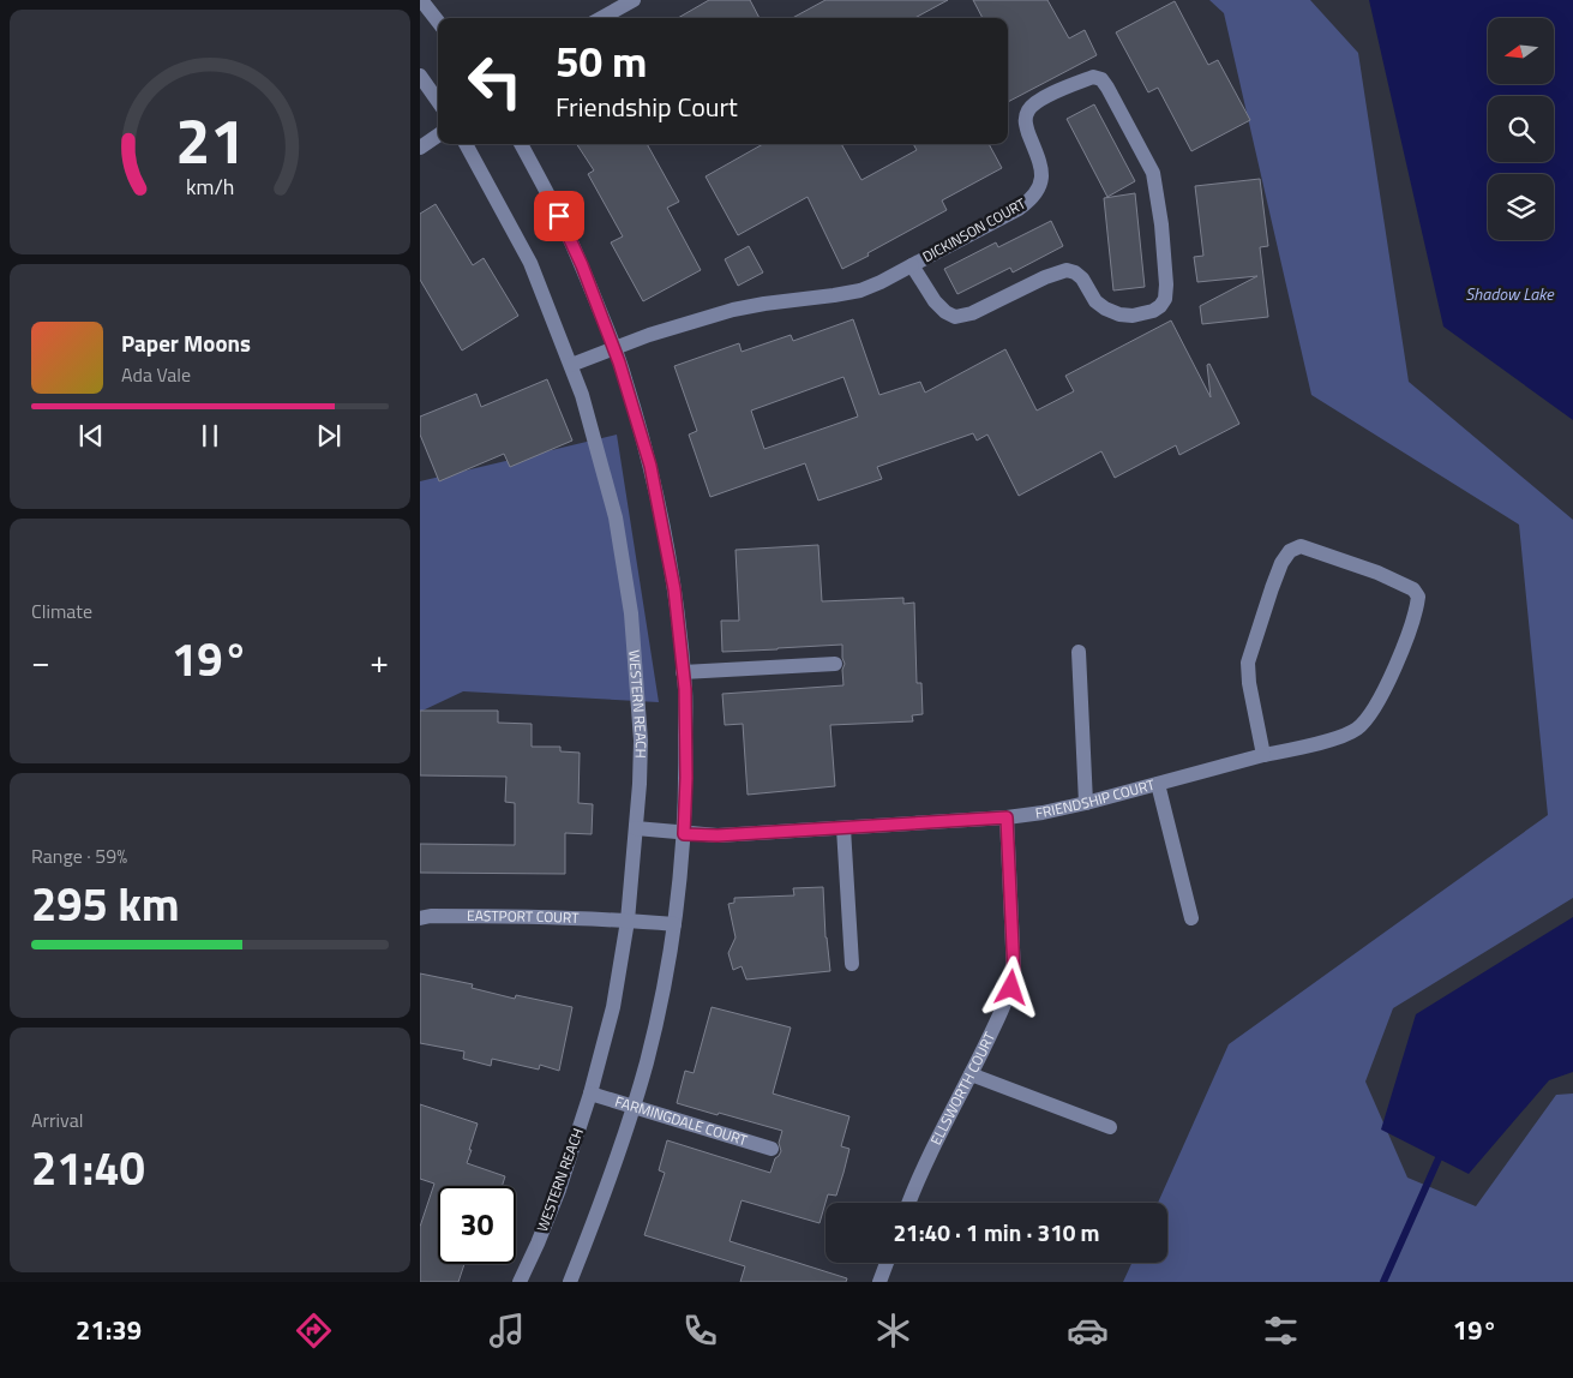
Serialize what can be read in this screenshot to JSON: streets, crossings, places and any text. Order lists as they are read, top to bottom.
{
  "streets": {
    "street": [
      "DICKINSON COURT",
      "WESTERN REACH",
      "FRIENDSHIP COURT",
      "EASTPORT COURT",
      "ELLSWORTH COURT",
      "FARMINGDALE COURT"
    ]
  },
  "crossings": [
    ["DICKINSON COURT", "WESTERN REACH"],
    ["WESTERN REACH", "FRIENDSHIP COURT"],
    ["WESTERN REACH", "EASTPORT COURT"],
    ["WESTERN REACH", "FARMINGDALE COURT"],
    ["FRIENDSHIP COURT", "ELLSWORTH COURT"]
  ],
  "water": ["Shadow Lake"],
  "north": "left",
  "page": {
    "turn": ["50 m", "Friendship Court"],
    "song": ["Paper Moons", "Ada Vale"],
    "tile": [
      "Climate",
      ["Range · 59%", "295 km"],
      ["Arrival", "21:40"]
    ],
    "heat": ["−", "19°", "+"],
    "limit": "30",
    "trip": "21:40 · 1 min · 310 m",
    "tabs": ["21:39", "19°"],
    "gauge": ["21", "km/h"]
  }
}
